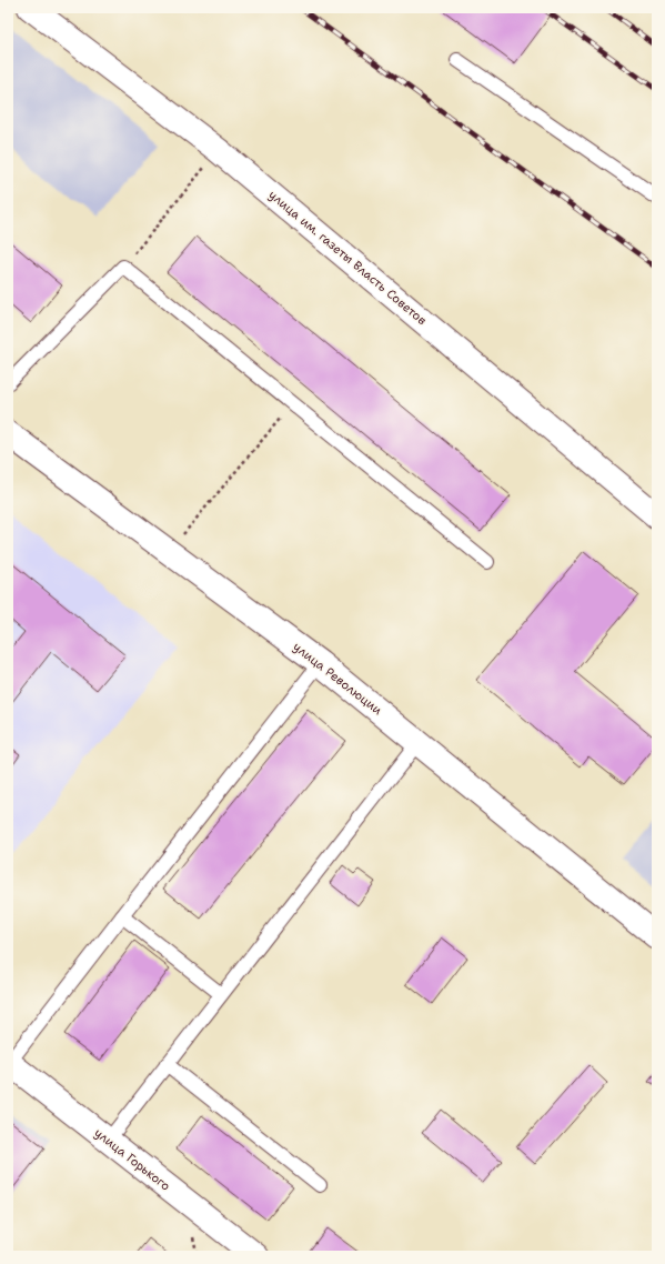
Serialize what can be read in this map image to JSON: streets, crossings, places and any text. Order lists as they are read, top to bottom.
{
  "streets": {
    "street": ["улица им. газеты Власть Советов", "улица Революции", "улица Горького"]
  }
}
